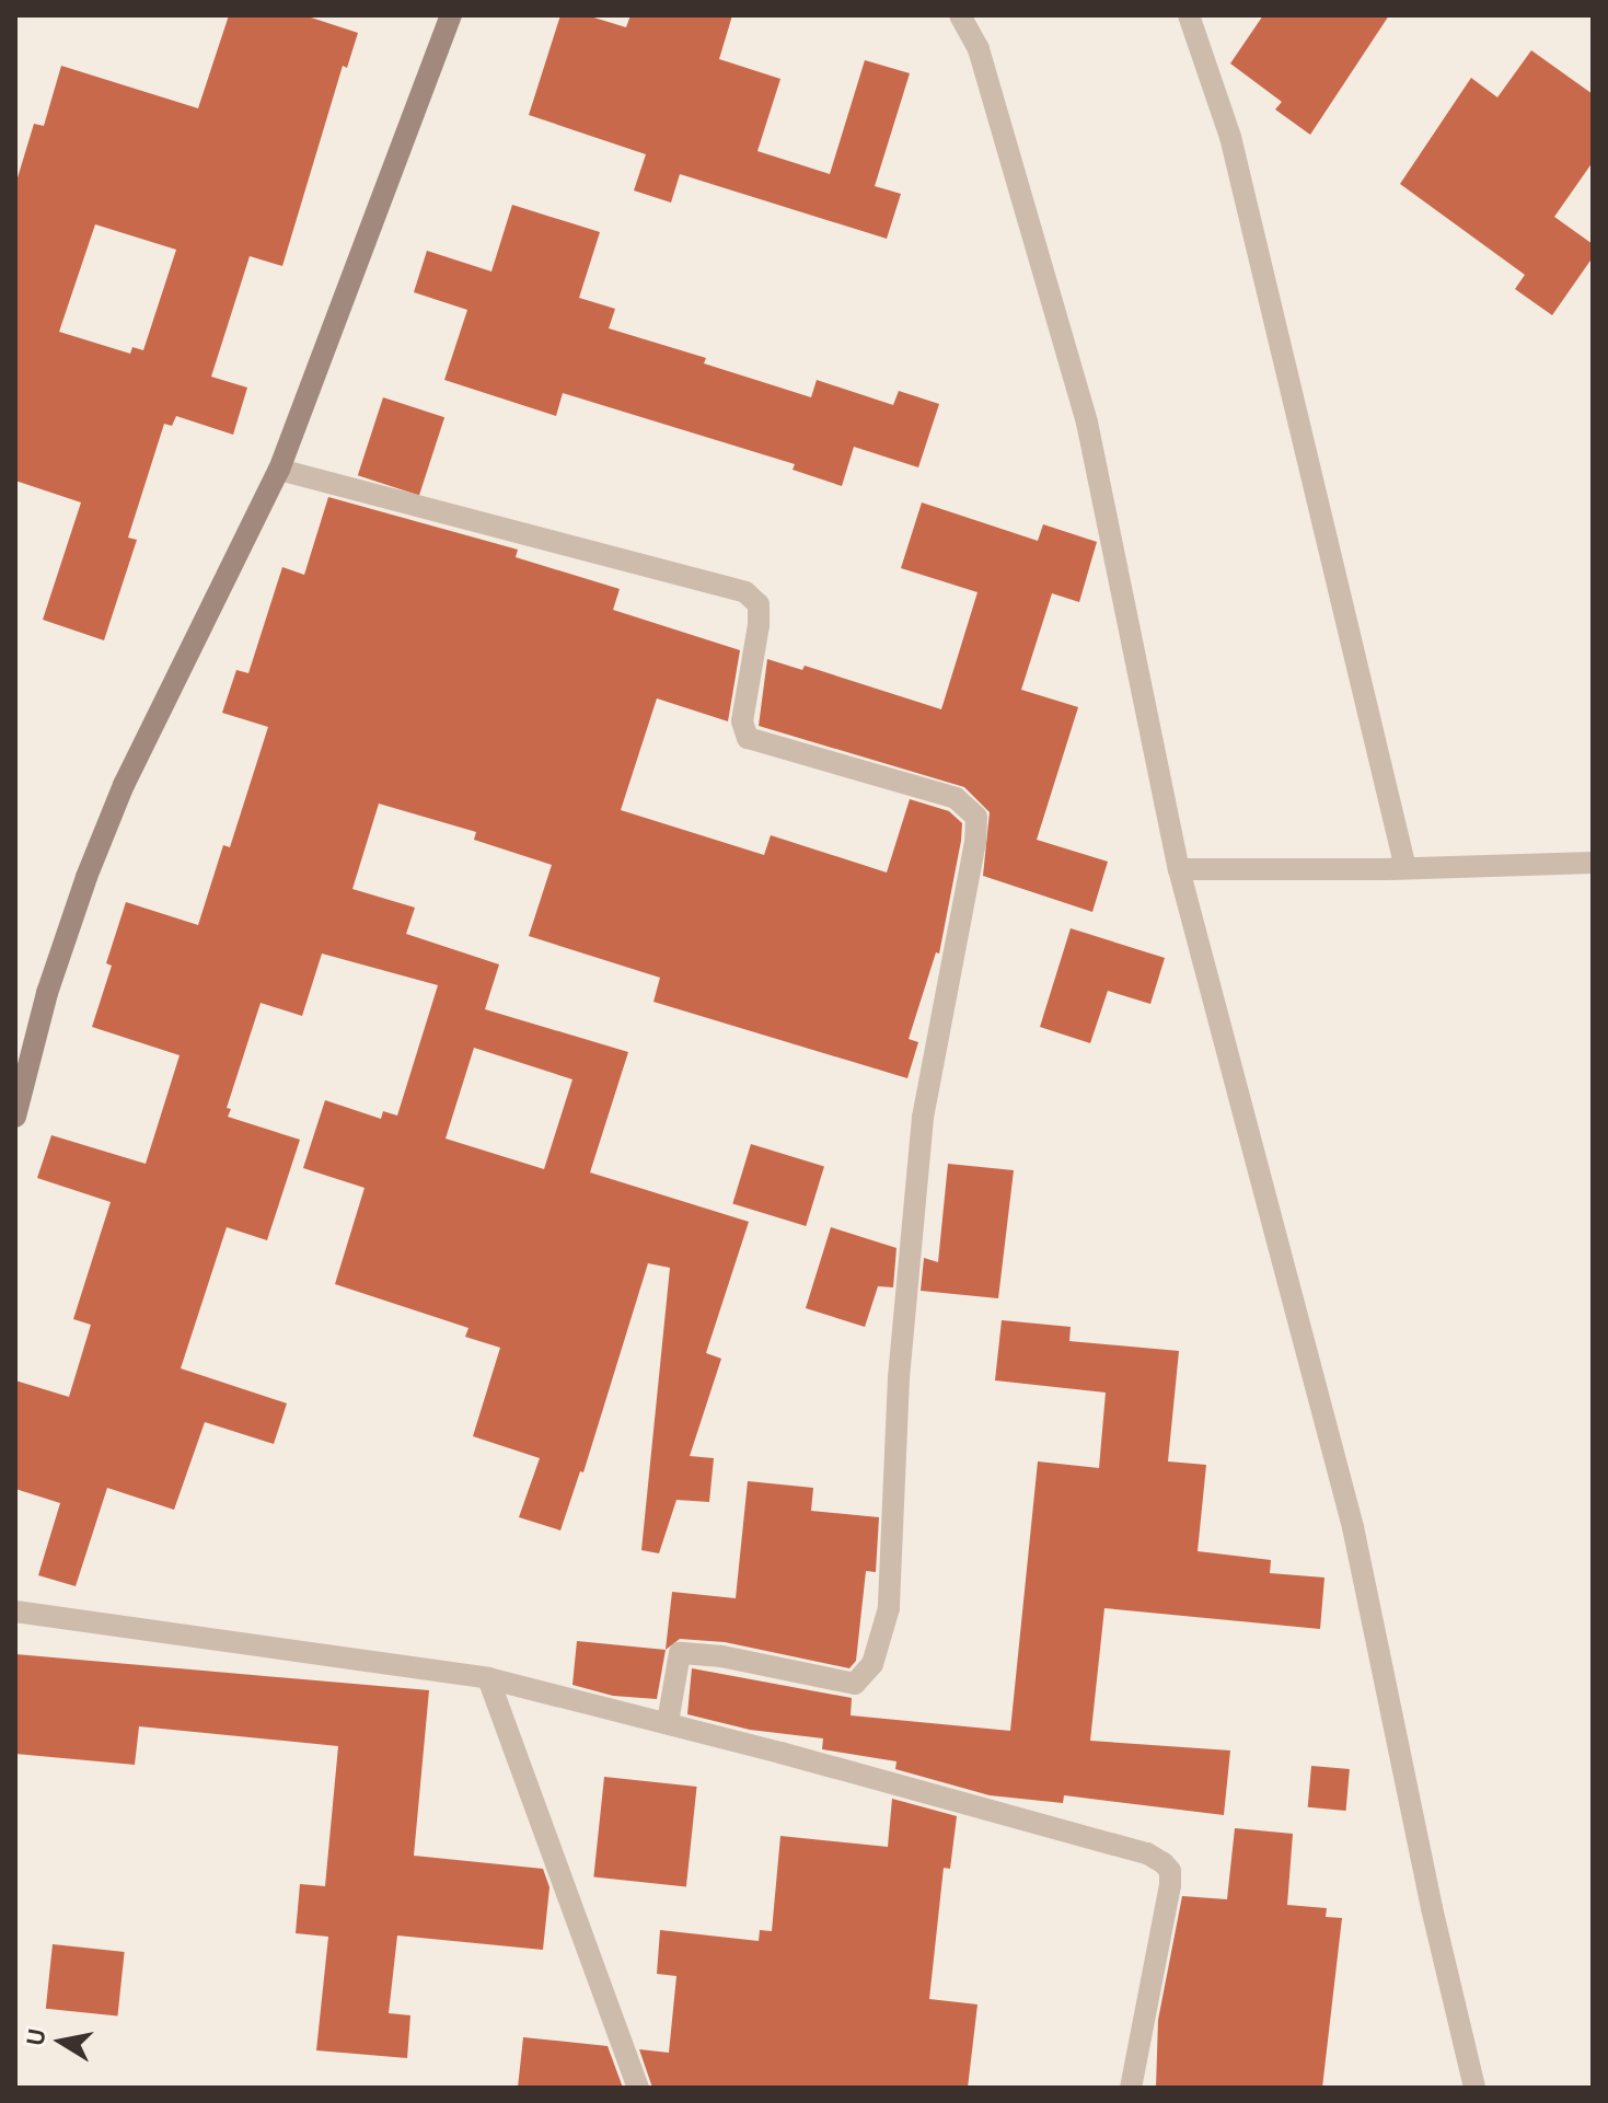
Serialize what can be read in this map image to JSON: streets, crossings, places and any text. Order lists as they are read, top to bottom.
{
  "north": "left"
}
